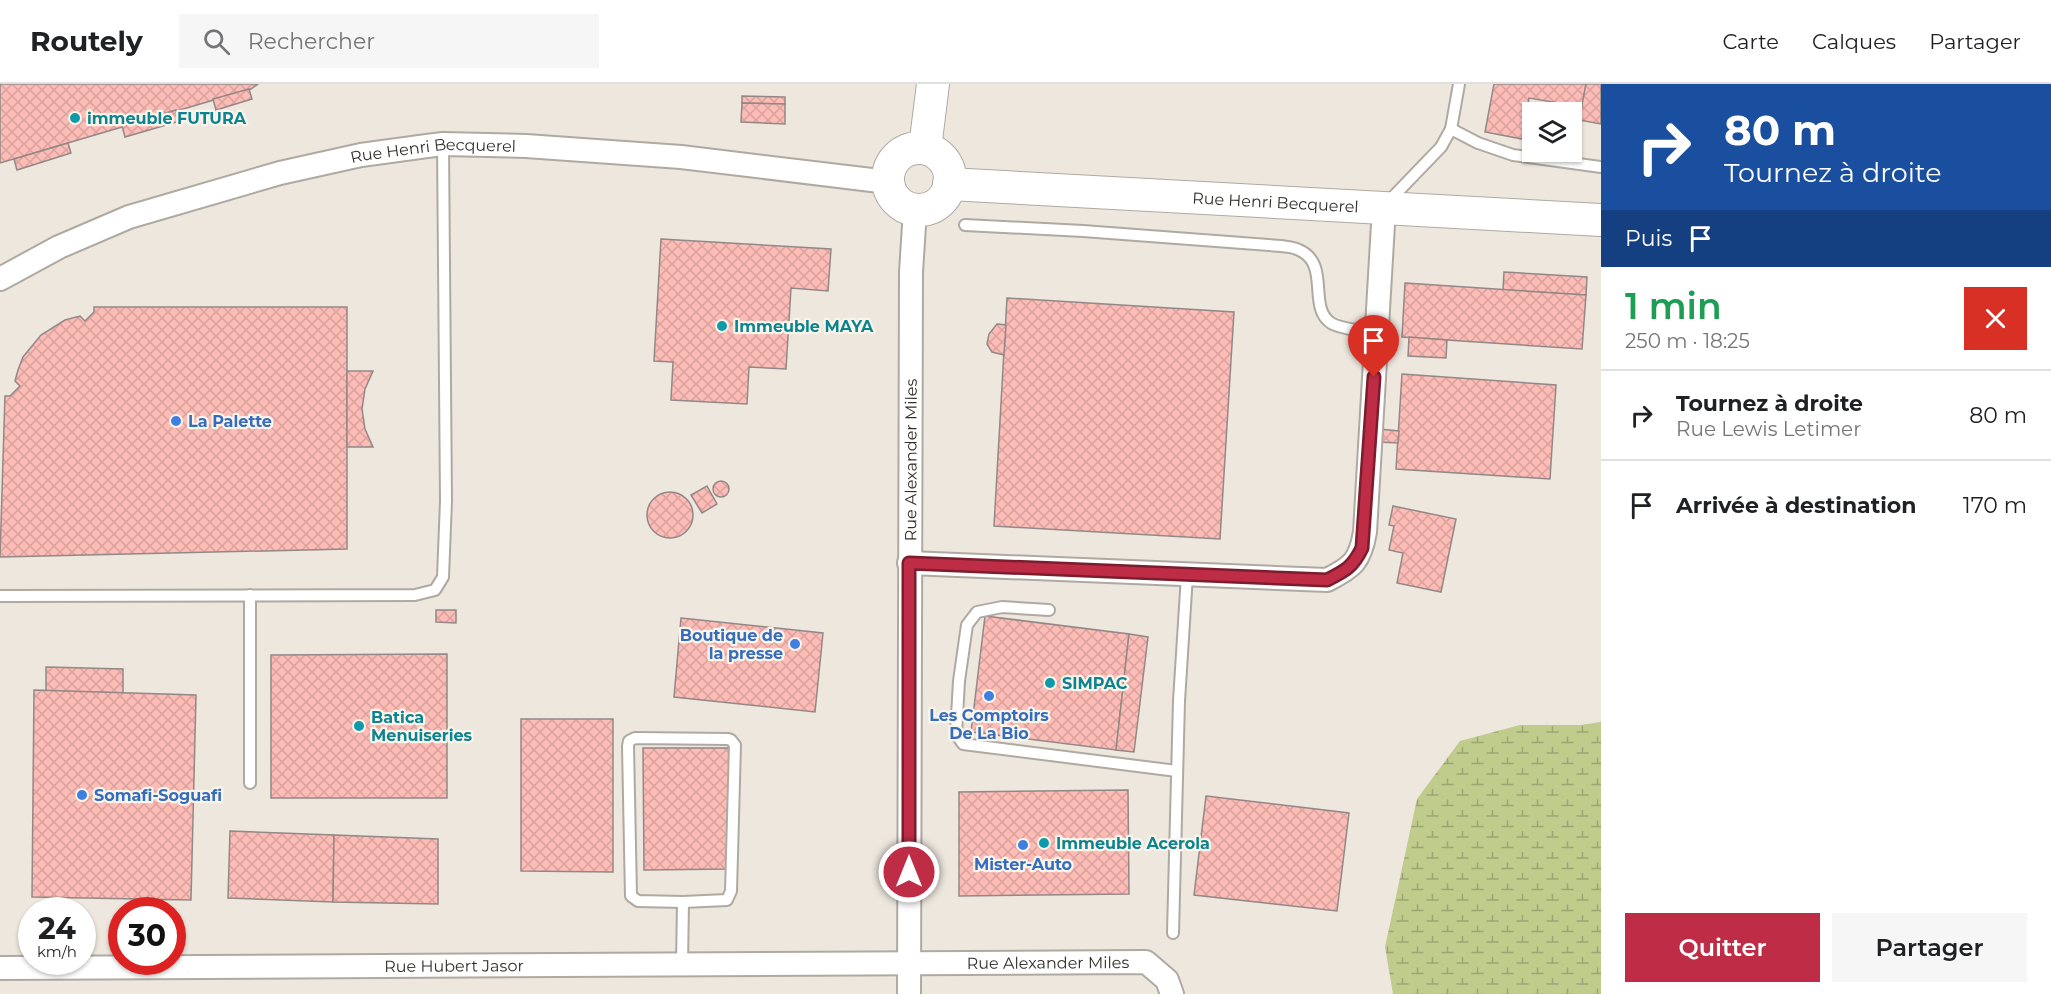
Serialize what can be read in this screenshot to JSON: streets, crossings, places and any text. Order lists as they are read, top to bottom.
{
  "streets": {
    "street": ["Rue Henri Becquerel", "Rue Alexander Miles", "Rue Hubert Jasor"]
  },
  "crossings": [
    ["Rue Henri Becquerel", "Rue Alexander Miles"],
    ["Rue Alexander Miles", "Rue Hubert Jasor"]
  ],
  "places": [
    "immeuble FUTURA",
    "Immeuble MAYA",
    "La Palette",
    "Boutique de la presse",
    "SIMPAC",
    "Les Comptoirs De La Bio",
    "Batica Menuiseries",
    "Somafi-Soguafi",
    "Immeuble Acerola",
    "Mister-Auto"
  ],
  "page": {
    "header": "Routely",
    "search": "Rechercher",
    "nav": ["Carte", "Calques", "Partager"],
    "turn": ["80 m", "Tournez à droite"],
    "then": "Puis",
    "heading": ["1 min", "250 m · 18:25"],
    "list": [
      {
        "name": "Tournez à droite",
        "note": "Rue Lewis Letimer",
        "value": "80 m"
      },
      {
        "name": "Arrivée à destination",
        "value": "170 m"
      }
    ],
    "speed": "24 km/h",
    "limit": "30",
    "buttons": ["Quitter", "Partager"]
  }
}
